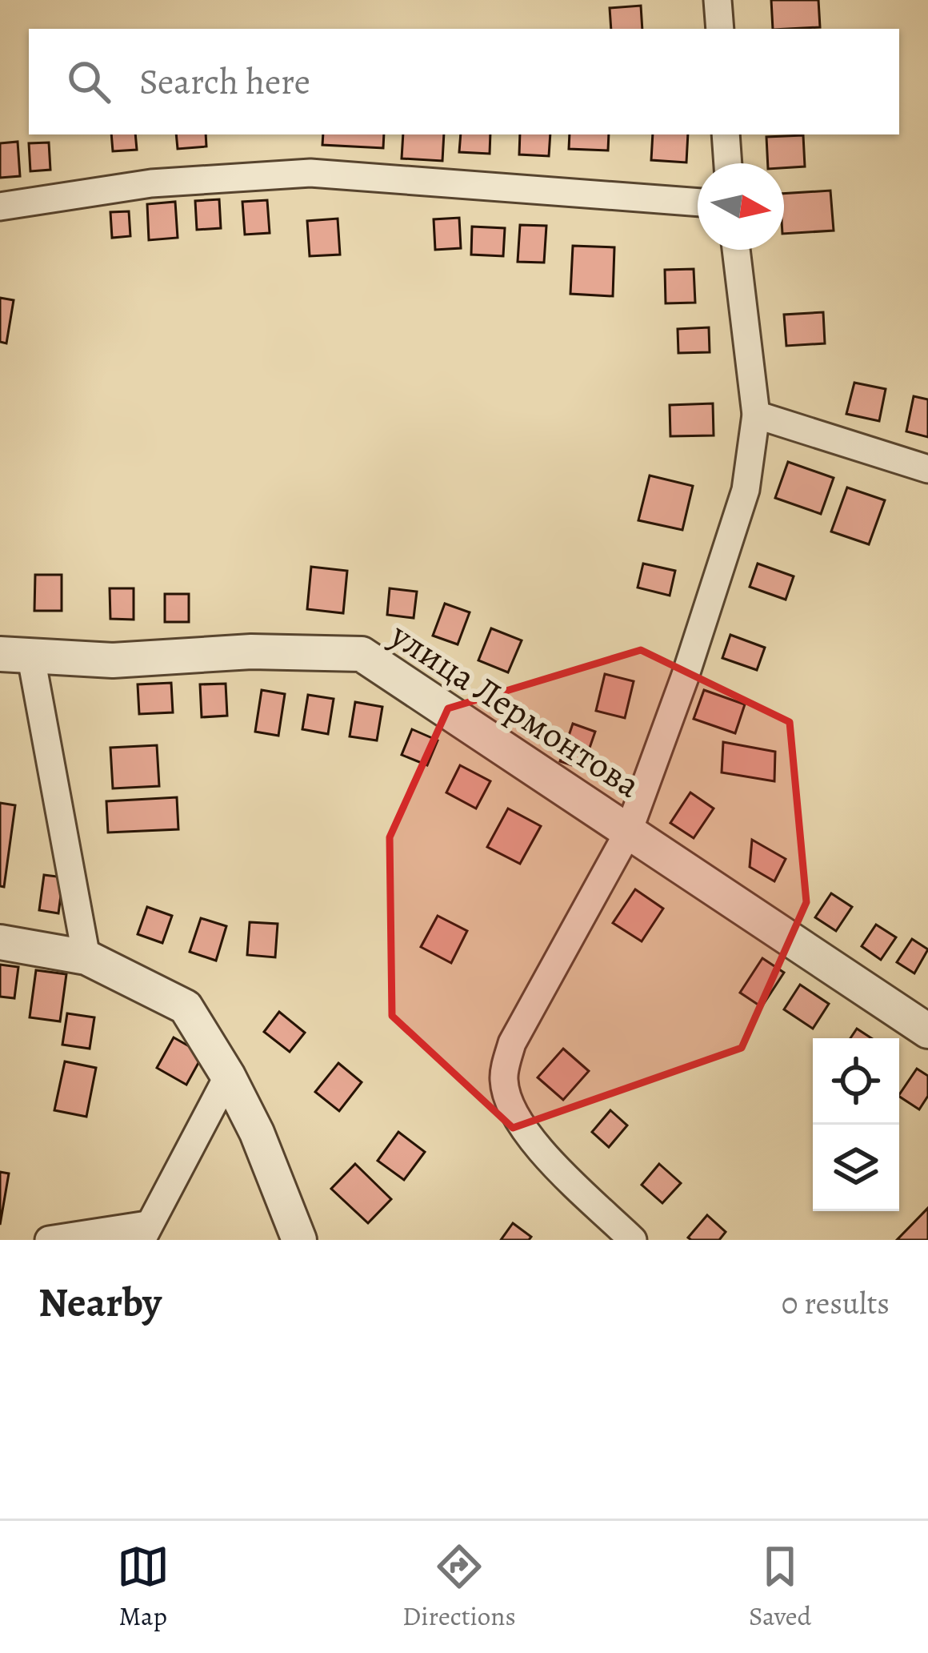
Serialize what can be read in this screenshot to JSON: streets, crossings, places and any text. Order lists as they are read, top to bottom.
{
  "streets": {
    "street": ["улица Лермонтова"]
  },
  "north": "right",
  "page": {
    "search": "Search here",
    "heading": ["Nearby", "0 results"],
    "nav": ["Map", "Directions", "Saved"]
  }
}
